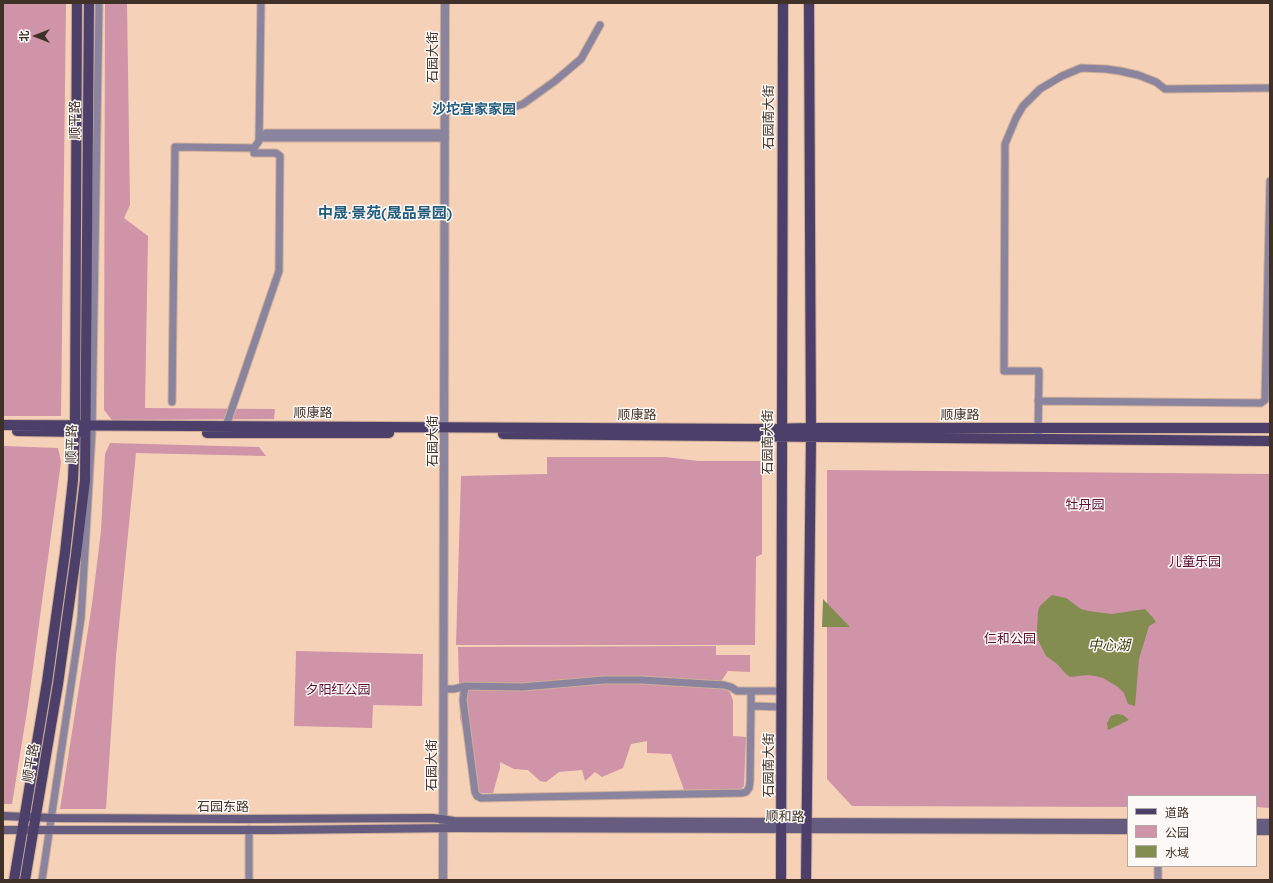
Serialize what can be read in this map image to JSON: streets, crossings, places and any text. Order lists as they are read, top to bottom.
{
  "streets": {
    "main road": [
      "石园南大街",
      "顺平路",
      "顺康路",
      "石园东路",
      "顺和路"
    ],
    "street": ["石园大街"]
  },
  "crossings": [
    ["石园大街", "顺康路"],
    ["石园大街", "石园东路"],
    ["石园大街", "顺和路"],
    ["石园南大街", "顺康路"],
    ["石园南大街", "顺和路"],
    ["顺平路", "顺康路"],
    ["顺平路", "石园东路"],
    ["石园东路", "顺和路"]
  ],
  "districts": ["沙坨宜家家园", "中晟·景苑(晟品景园)"],
  "water": ["中心湖"],
  "parks": [
    "牡丹园",
    "儿童乐园",
    "仁和公园",
    "夕阳红公园"
  ],
  "legend": ["道路", "公园", "水域"],
  "north": "left"
}
